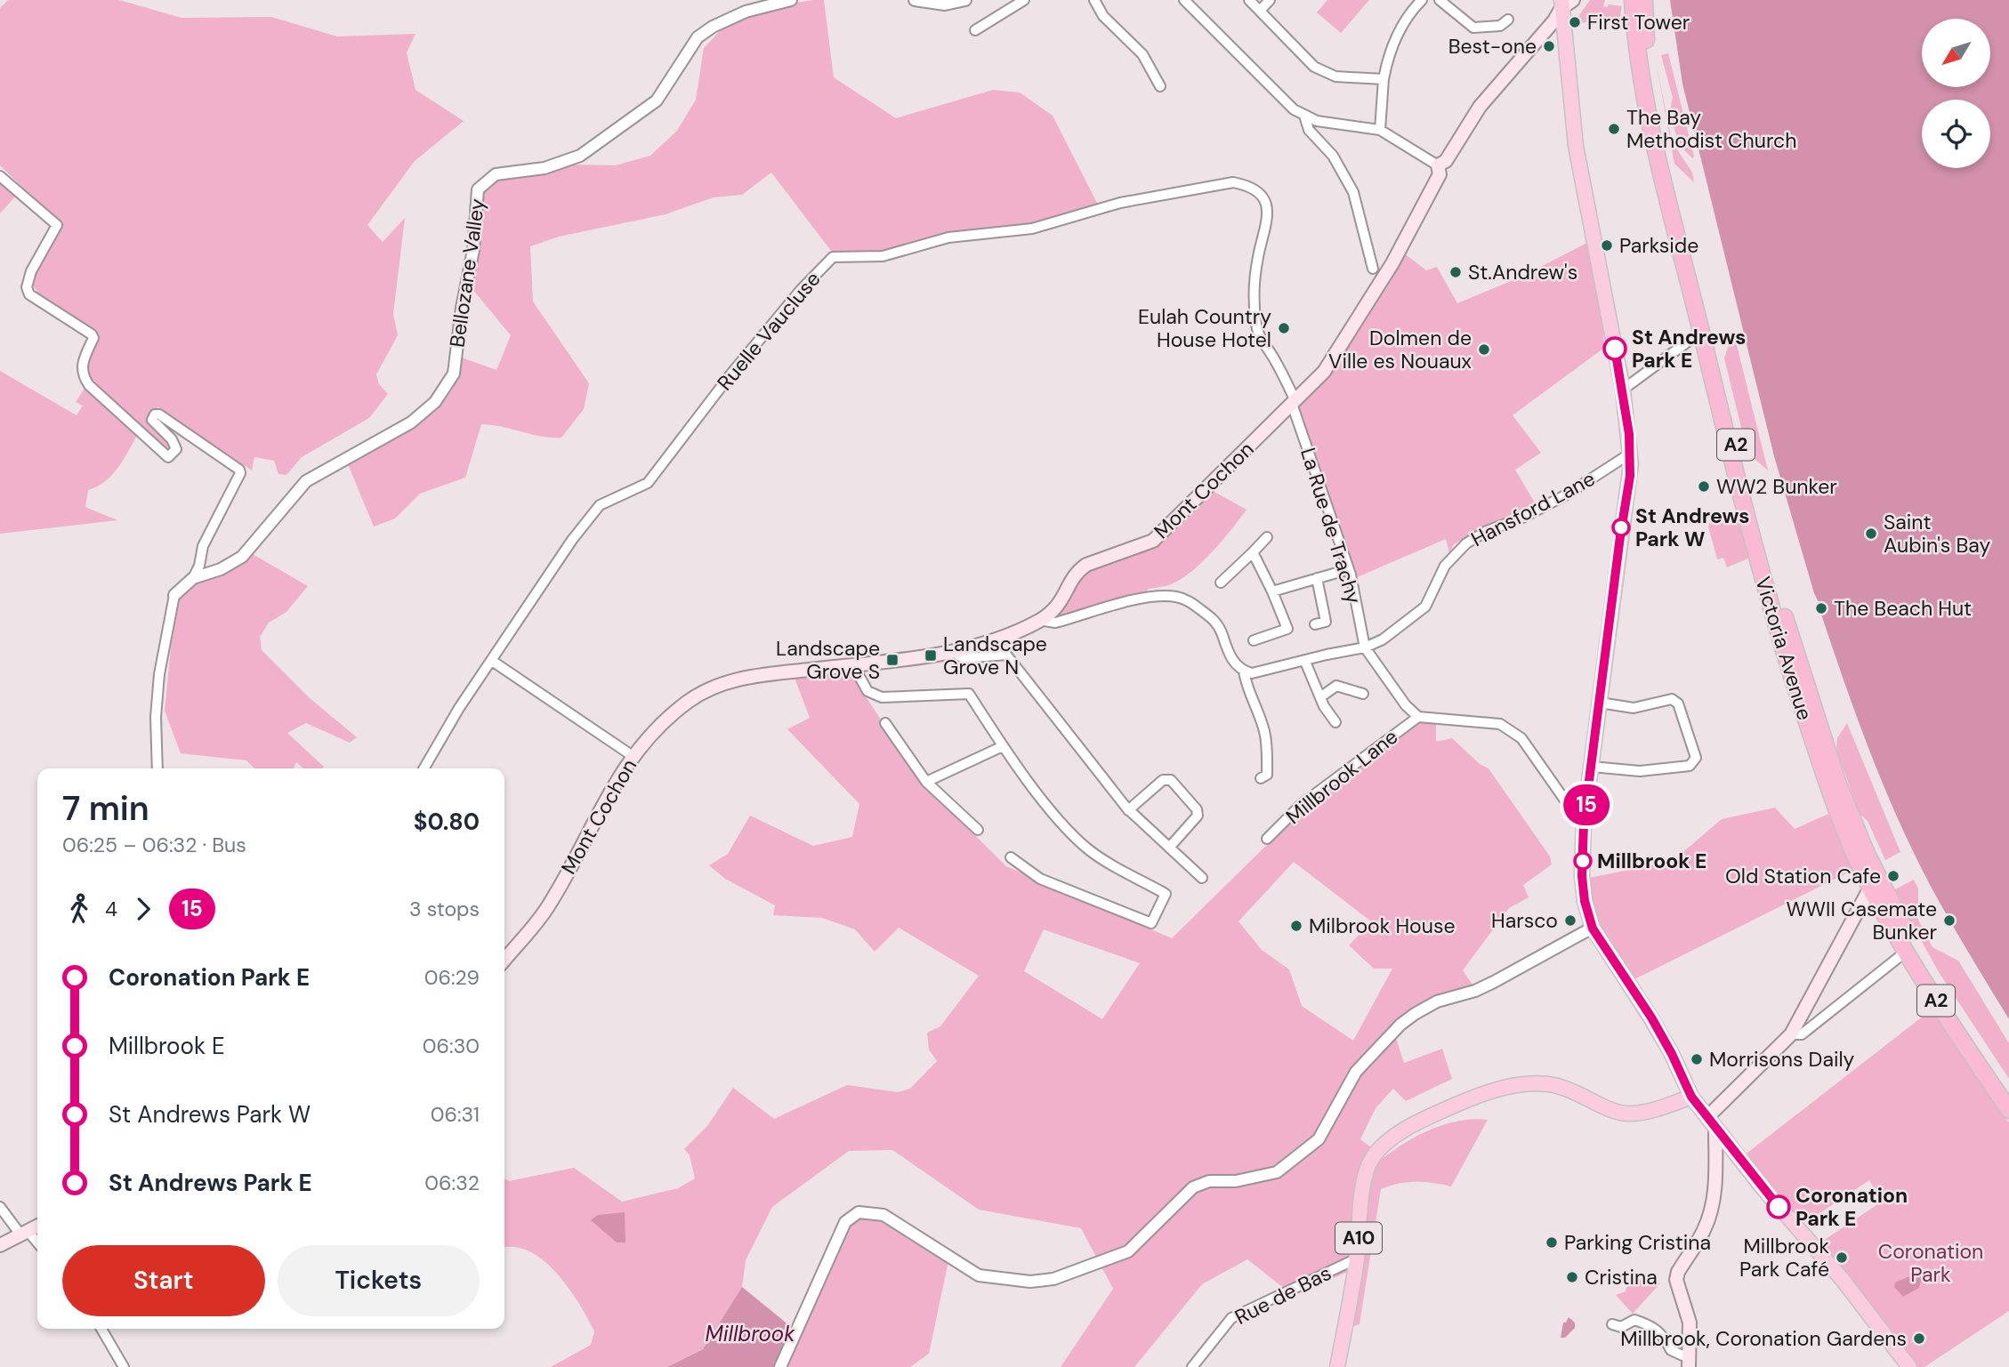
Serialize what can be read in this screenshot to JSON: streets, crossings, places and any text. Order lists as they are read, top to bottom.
{
  "streets": {
    "highway": ["A2", "Victoria Avenue"],
    "main road": ["Mont Cochon", "A10"],
    "street": [
      "Bellozane Valley",
      "Ruelle Vaucluse",
      "Hansford Lane",
      "La Rue de Trachy",
      "Millbrook Lane",
      "Rue de Bas"
    ]
  },
  "crossings": [
    ["Ruelle Vaucluse", "Mont Cochon"],
    ["Ruelle Vaucluse", "La Rue de Trachy"],
    ["Mont Cochon", "La Rue de Trachy"],
    ["Hansford Lane", "La Rue de Trachy"],
    ["La Rue de Trachy", "Millbrook Lane"],
    ["A10", "Rue de Bas"]
  ],
  "water": ["Millbrook"],
  "parks": ["Coronation Park"],
  "places": {
    "other": [
      "First Tower",
      "Best-one",
      "The Bay Methodist Church",
      "Parkside",
      "St.Andrew's",
      "Eulah Country House Hotel",
      "St Andrews Park E",
      "Dolmen de Ville es Nouaux",
      "WW2 Bunker",
      "St Andrews Park W",
      "Saint Aubin's Bay",
      "The Beach Hut",
      "Millbrook E",
      "Old Station Cafe",
      "Harsco",
      "WWII Casemate Bunker",
      "Milbrook House",
      "Morrisons Daily",
      "Coronation Park E",
      "Parking Cristina",
      "Millbrook Park Café",
      "Cristina",
      "Millbrook, Coronation Gardens"
    ],
    "transit": ["Landscape Grove N", "Landscape Grove S"]
  },
  "lines": ["bus line 15"],
  "north": "bottom left",
  "page": {
    "on_map": "15",
    "heading": ["7 min", "06:25 – 06:32 · Bus", "$0.80"],
    "legs": ["4", "15", "3 stops"],
    "list": [
      {
        "name": "Coronation Park E",
        "value": "06:29"
      },
      {
        "name": "Millbrook E",
        "value": "06:30"
      },
      {
        "name": "St Andrews Park W",
        "value": "06:31"
      },
      {
        "name": "St Andrews Park E",
        "value": "06:32"
      }
    ],
    "buttons": ["Start", "Tickets"]
  }
}
